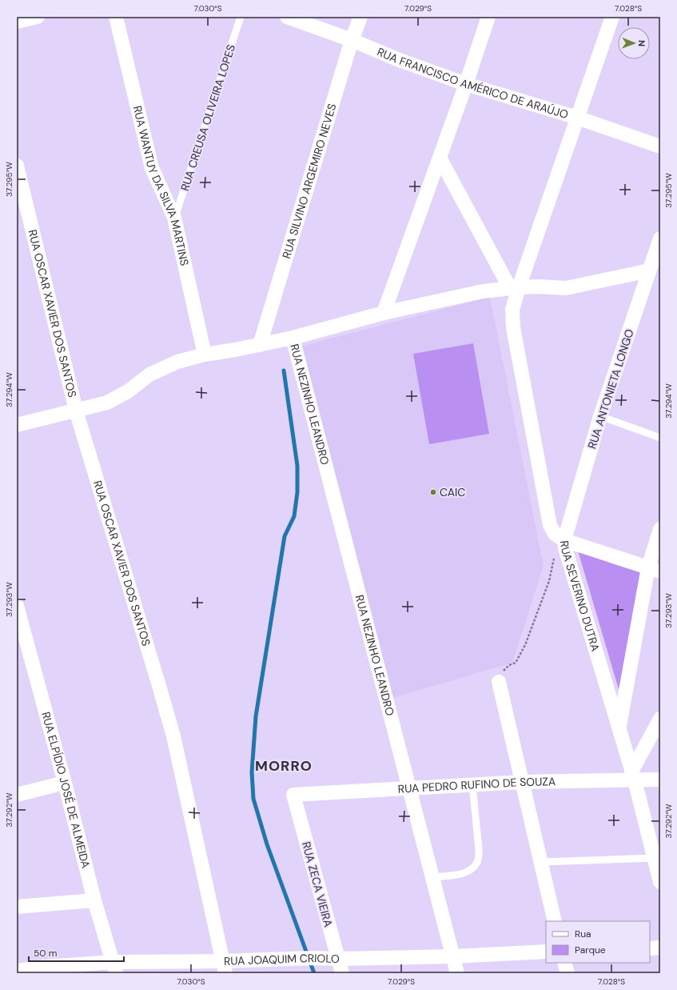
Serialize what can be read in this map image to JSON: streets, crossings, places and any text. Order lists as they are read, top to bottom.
{
  "streets": {
    "street": [
      "RUA FRANCISCO AMÉRICO DE ARAÚJO",
      "RUA SILVINO ARGEMIRO NEVES",
      "RUA WANTUY DA SILVA MARTINS",
      "RUA OSCAR XAVIER DOS SANTOS",
      "RUA ANTONIETA LONGO",
      "RUA NEZINHO LEANDRO",
      "RUA SEVERINO DUTRA",
      "RUA PEDRO RUFINO DE SOUZA",
      "RUA ELPÍDIO JOSÉ DE ALMEIDA",
      "RUA ZECA VIEIRA",
      "RUA JOAQUIM CRIOLO"
    ],
    "lane": ["RUA CREUSA OLIVEIRA LOPES"]
  },
  "crossings": [
    ["RUA FRANCISCO AMÉRICO DE ARAÚJO", "RUA SILVINO ARGEMIRO NEVES"],
    ["RUA FRANCISCO AMÉRICO DE ARAÚJO", "RUA SEVERINO DUTRA"],
    ["RUA CREUSA OLIVEIRA LOPES", "RUA WANTUY DA SILVA MARTINS"],
    ["RUA OSCAR XAVIER DOS SANTOS", "RUA JOAQUIM CRIOLO"],
    ["RUA ANTONIETA LONGO", "RUA SEVERINO DUTRA"],
    ["RUA NEZINHO LEANDRO", "RUA PEDRO RUFINO DE SOUZA"],
    ["RUA NEZINHO LEANDRO", "RUA JOAQUIM CRIOLO"],
    ["RUA SEVERINO DUTRA", "RUA PEDRO RUFINO DE SOUZA"],
    ["RUA PEDRO RUFINO DE SOUZA", "RUA ZECA VIEIRA"],
    ["RUA ELPÍDIO JOSÉ DE ALMEIDA", "RUA JOAQUIM CRIOLO"],
    ["RUA ZECA VIEIRA", "RUA JOAQUIM CRIOLO"]
  ],
  "districts": ["MORRO"],
  "places": ["CAIC"],
  "legend": ["Rua", "Parque"],
  "scale_bar": "50 m",
  "north": "right",
  "coordinates": [
    "7.030°S",
    "7.029°S",
    "7.028°S",
    "37.295°W",
    "37.294°W",
    "37.293°W",
    "37.292°W"
  ]
}
